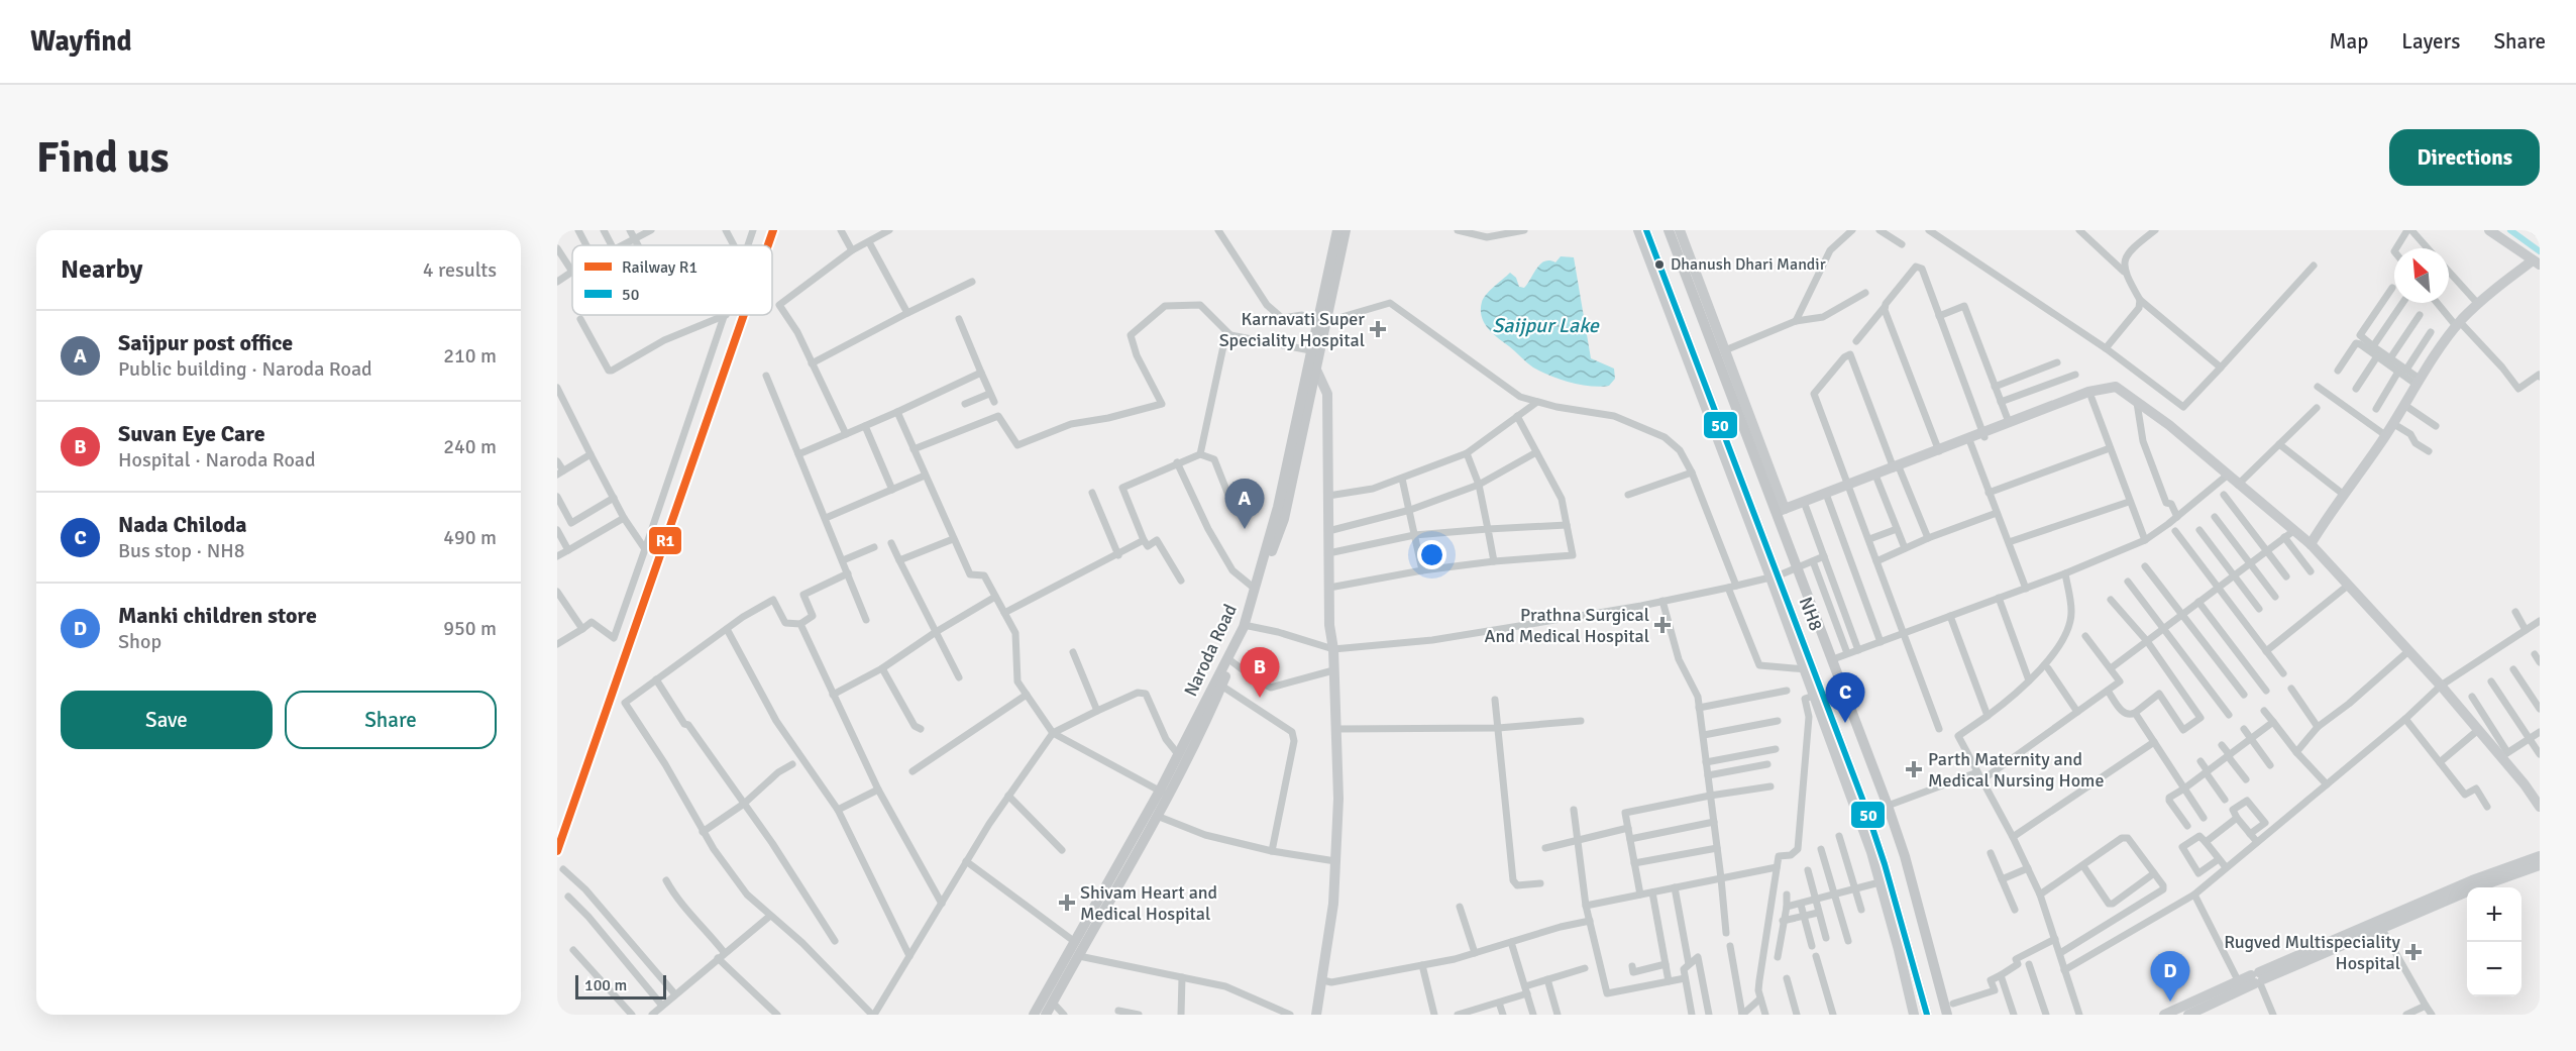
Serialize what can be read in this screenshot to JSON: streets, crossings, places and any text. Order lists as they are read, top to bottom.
{
  "streets": {
    "main road": ["NH8", "Naroda Road"]
  },
  "water": ["Saijpur Lake"],
  "places": {
    "other": ["Dhanush Dhari Mandir"],
    "health": [
      "Karnavati Super Speciality Hospital",
      "Prathna Surgical And Medical Hospital",
      "Parth Maternity and Medical Nursing Home",
      "Shivam Heart and Medical Hospital",
      "Rugved Multispeciality Hospital"
    ]
  },
  "lines": ["rail line R1", "transit line 50"],
  "legend": ["Railway R1", "50"],
  "scale_bar": "100 m",
  "north": "top left",
  "page": {
    "header": "Wayfind",
    "nav": ["Map", "Layers", "Share"],
    "buttons": [
      "Directions",
      ["Save", "Share"]
    ],
    "title": "Find us",
    "heading": ["Nearby", "4 results"],
    "list": [
      {
        "mark": "A",
        "name": "Saijpur post office",
        "note": "Public building · Naroda Road",
        "value": "210 m"
      },
      {
        "mark": "B",
        "name": "Suvan Eye Care",
        "note": "Hospital · Naroda Road",
        "value": "240 m"
      },
      {
        "mark": "C",
        "name": "Nada Chiloda",
        "note": "Bus stop · NH8",
        "value": "490 m"
      },
      {
        "mark": "D",
        "name": "Manki children store",
        "note": "Shop",
        "value": "950 m"
      }
    ],
    "pins": [
      "A",
      "B",
      "C",
      "D"
    ],
    "map_buttons": ["+", "−"],
    "scale": "100 m"
  }
}
